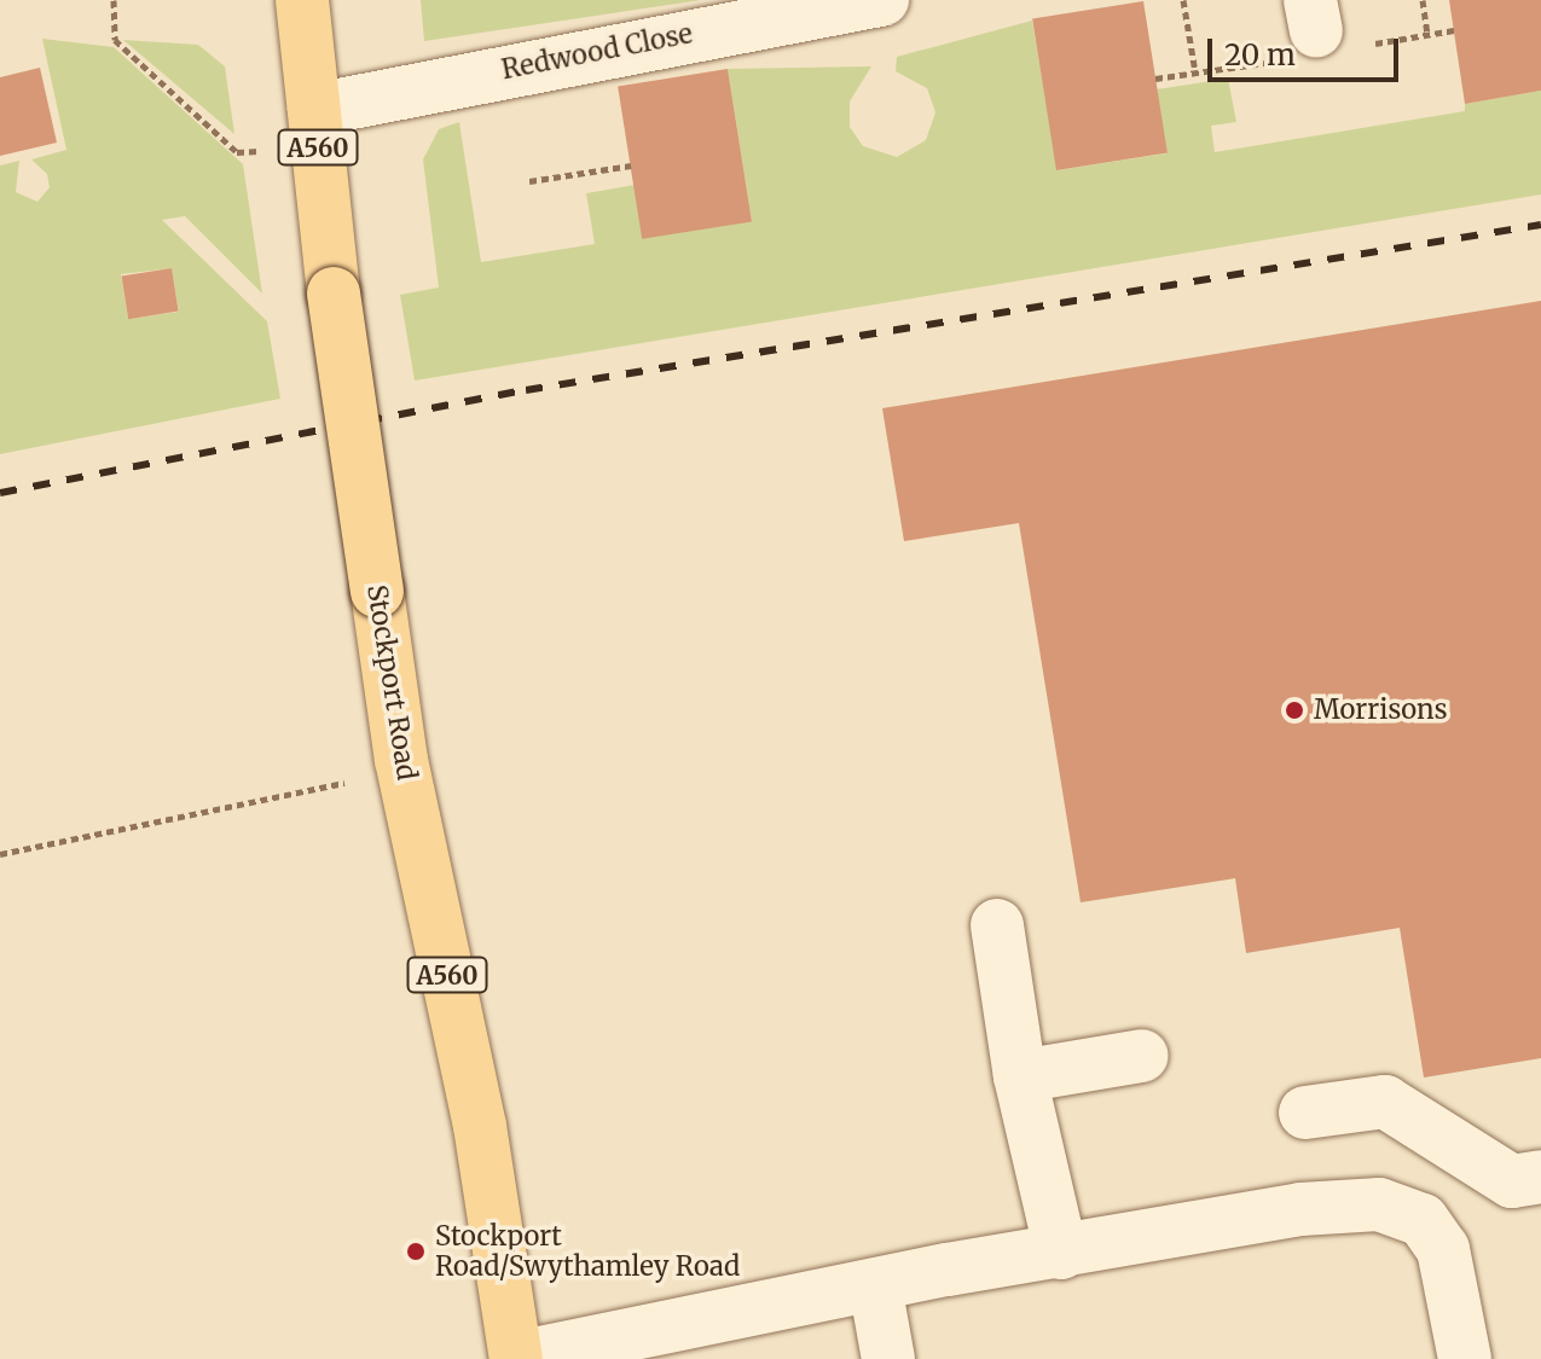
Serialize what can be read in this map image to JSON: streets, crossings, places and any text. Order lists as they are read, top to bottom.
{
  "streets": {
    "main road": ["A560", "Stockport Road"],
    "street": ["Redwood Close"]
  },
  "crossings": [
    ["Redwood Close", "Stockport Road"]
  ],
  "places": ["Morrisons", "Stockport Road/Swythamley Road"],
  "scale_bar": "20 m"
}
